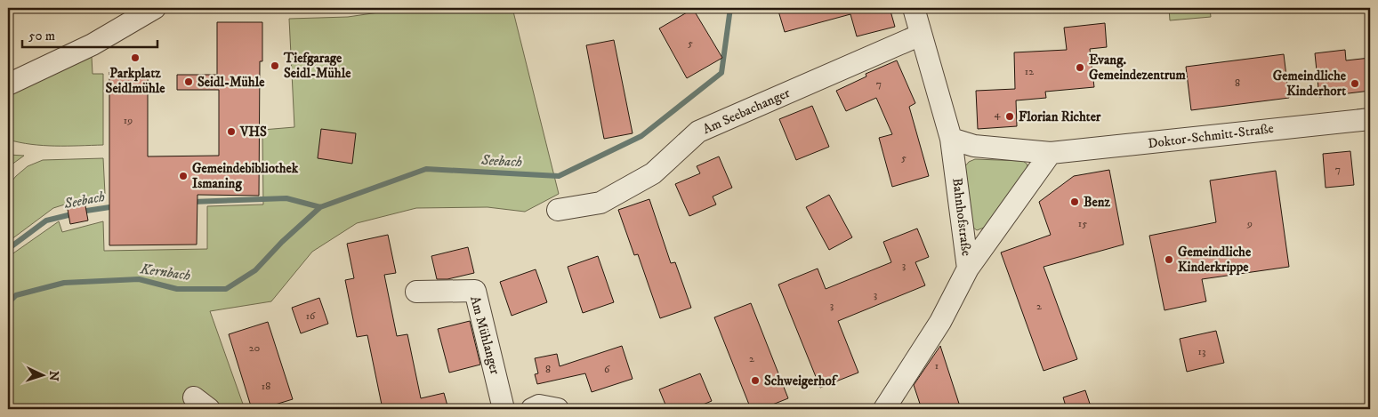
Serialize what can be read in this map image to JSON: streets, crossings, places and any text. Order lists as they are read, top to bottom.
{
  "streets": {
    "street": [
      "Am Seebachanger",
      "Doktor-Schmitt-Straße",
      "Bahnhofstraße",
      "Am Mühlanger"
    ]
  },
  "crossings": [
    ["Am Seebachanger", "Bahnhofstraße"],
    ["Doktor-Schmitt-Straße", "Bahnhofstraße"]
  ],
  "water": ["Seebach", "Kernbach"],
  "places": [
    "Parkplatz Seidlmühle",
    "Tiefgarage Seidl-Mühle",
    "Evang. Gemeindezentrum",
    "Seidl-Mühle",
    "Gemeindliche Kinderhort",
    "Florian Richter",
    "VHS",
    "Gemeindebibliothek Ismaning",
    "Benz",
    "Gemeindliche Kinderkrippe",
    "Schweigerhof"
  ],
  "house_numbers": [
    "5",
    "12",
    "8",
    "7",
    "4",
    "19",
    "5",
    "7",
    "15",
    "9",
    "3",
    "3",
    "3",
    "2",
    "16",
    "20",
    "13",
    "2",
    "1",
    "8",
    "6",
    "18"
  ],
  "scale_bar": "50 m",
  "north": "right"
}
